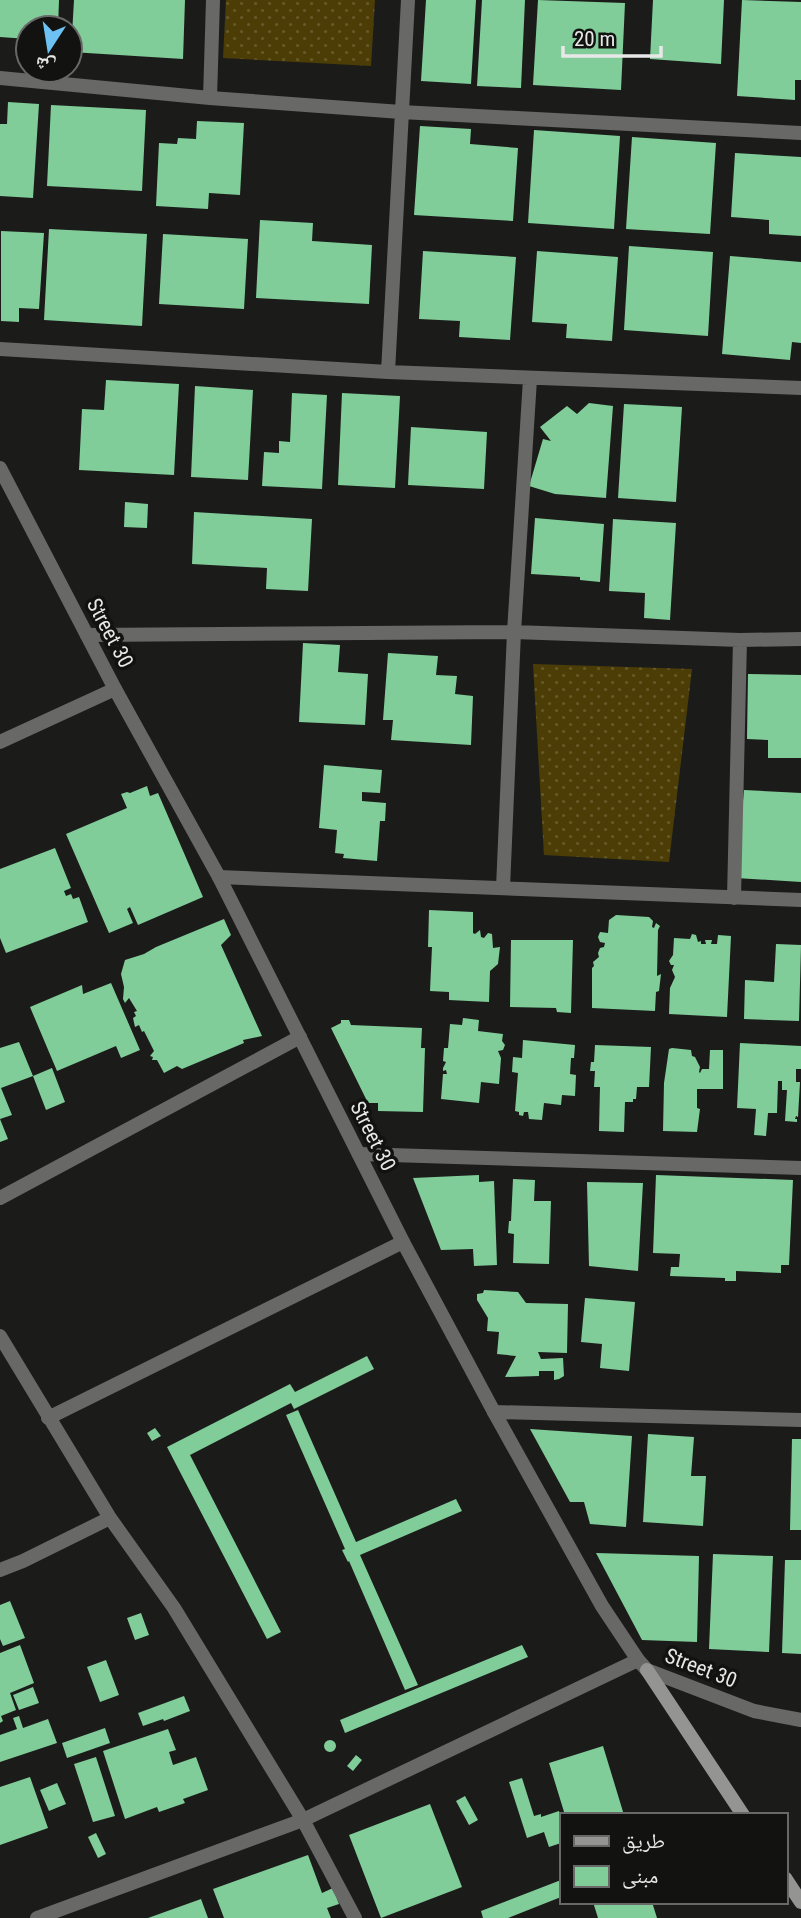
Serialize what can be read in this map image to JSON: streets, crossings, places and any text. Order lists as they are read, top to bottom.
{
  "streets": {
    "street": ["Street 30"]
  },
  "legend": ["طريق", "مبنى"],
  "scale_bar": "20 m",
  "north": "bottom"
}
